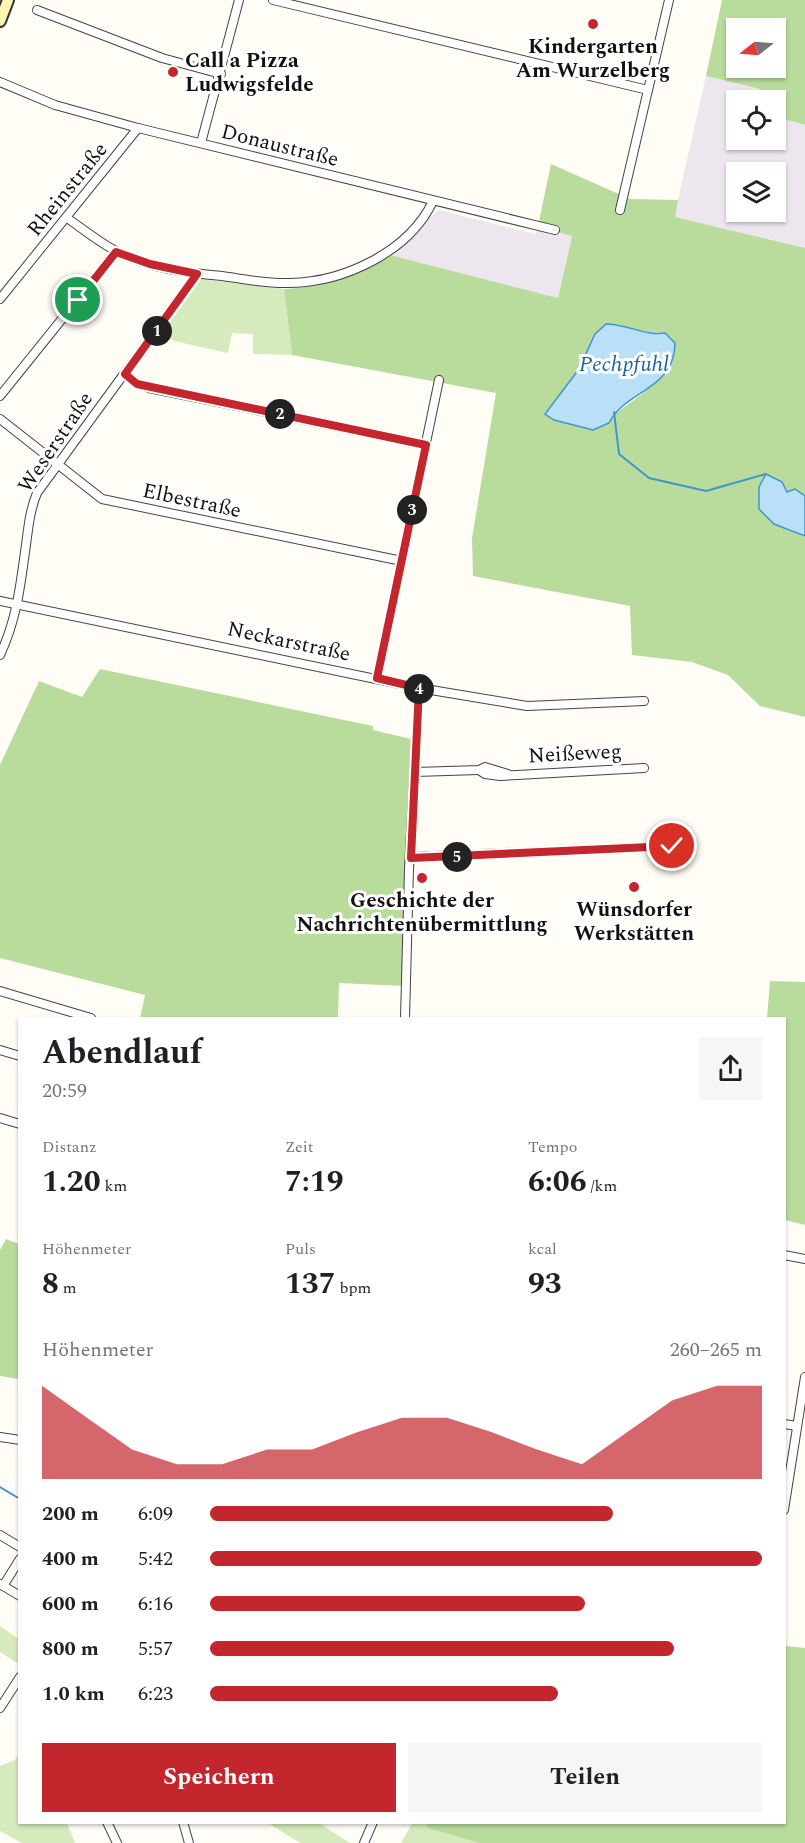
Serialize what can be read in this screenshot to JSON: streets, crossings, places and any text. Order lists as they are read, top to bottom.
{
  "streets": {
    "street": [
      "Donaustraße",
      "Rheinstraße",
      "Weserstraße",
      "Elbestraße",
      "Neckarstraße",
      "Neißeweg"
    ]
  },
  "crossings": [
    ["Donaustraße", "Rheinstraße"],
    ["Weserstraße", "Elbestraße"],
    ["Weserstraße", "Neckarstraße"]
  ],
  "water": ["Pechpfuhl"],
  "places": [
    "Kindergarten Am Wurzelberg",
    "Call a Pizza Ludwigsfelde",
    "Geschichte der Nachrichtenübermittlung",
    "Wünsdorfer Werkstätten"
  ],
  "north": "left",
  "page": {
    "pins": [
      "1",
      "2",
      "3",
      "4",
      "5"
    ],
    "heading": ["Abendlauf", "20:59"],
    "stats": [
      ["Distanz", "1.20 km"],
      ["Zeit", "7:19"],
      ["Tempo", "6:06 /km"],
      ["Höhenmeter", "8 m"],
      ["Puls", "137 bpm"],
      ["kcal", "93"]
    ],
    "chart": ["Höhenmeter", "260–265 m"],
    "list": [
      {
        "name": "200 m",
        "note": "6:09"
      },
      {
        "name": "400 m",
        "note": "5:42"
      },
      {
        "name": "600 m",
        "note": "6:16"
      },
      {
        "name": "800 m",
        "note": "5:57"
      },
      {
        "name": "1.0 km",
        "note": "6:23"
      }
    ],
    "buttons": ["Speichern", "Teilen"]
  }
}
